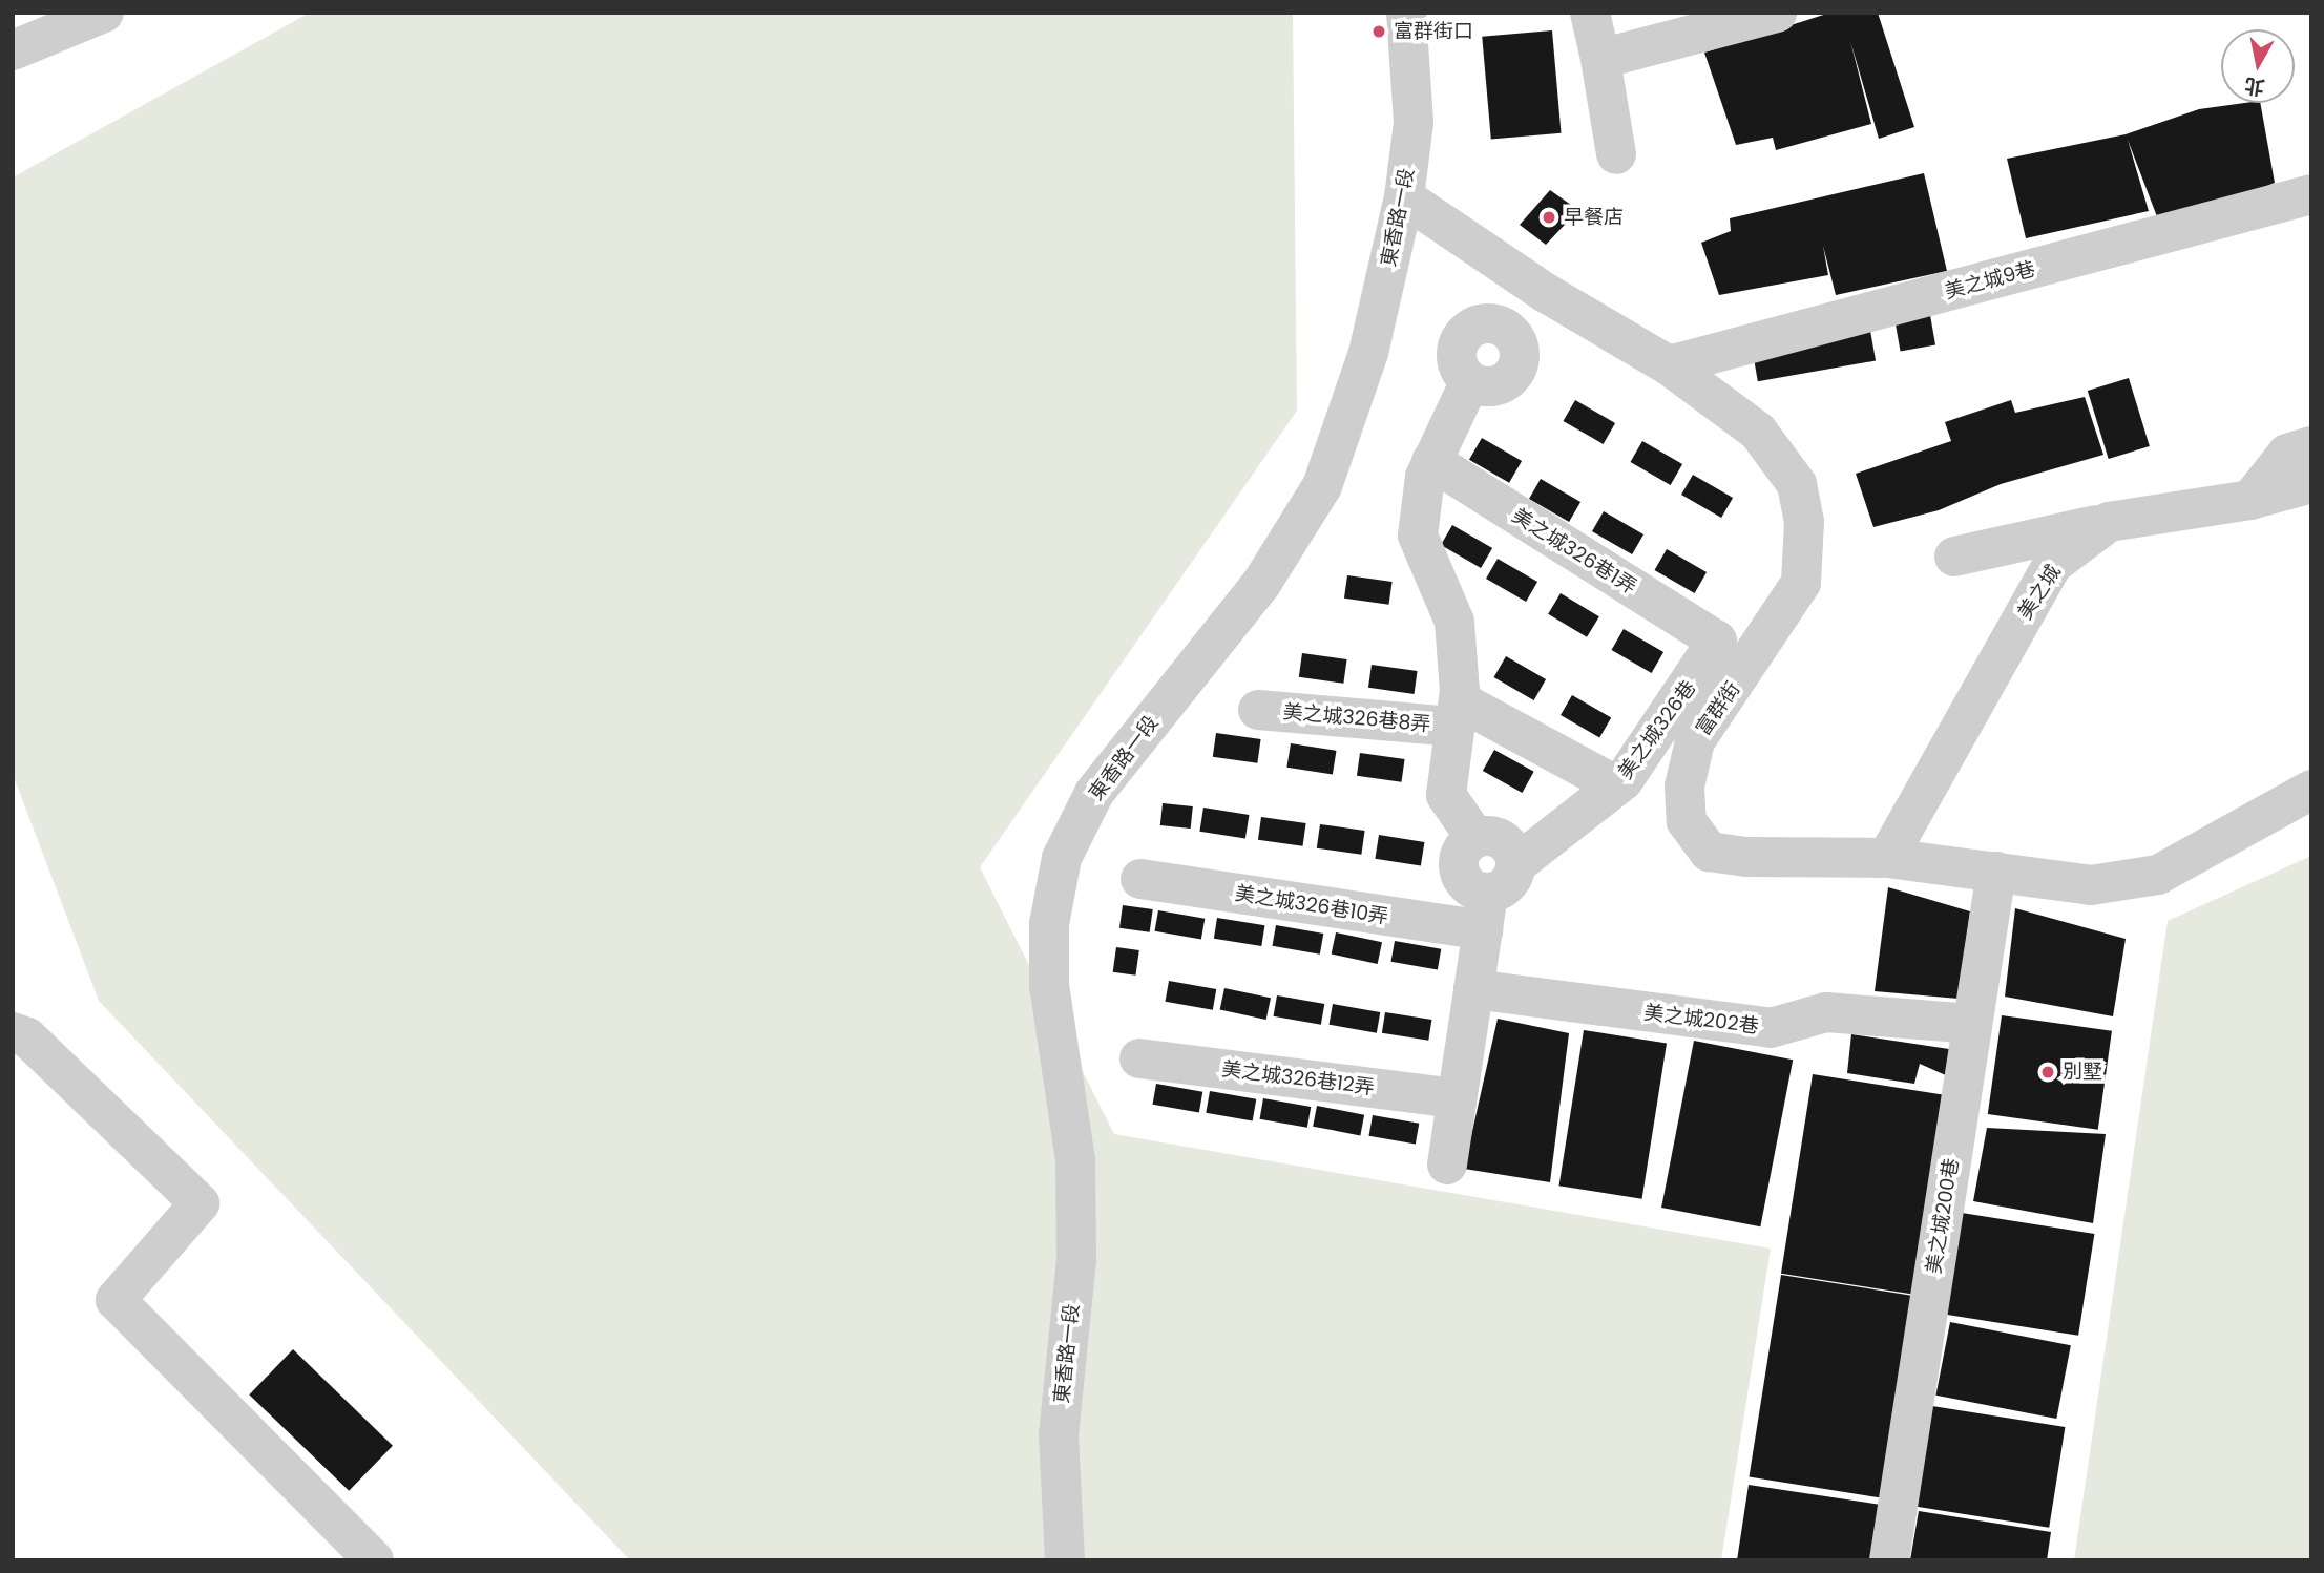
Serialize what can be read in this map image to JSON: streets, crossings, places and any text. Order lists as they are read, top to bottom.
{
  "streets": {
    "street": [
      "東香路一段",
      "美之城9巷",
      "美之城326巷1弄",
      "美之城",
      "富群街",
      "美之城326巷8弄",
      "美之城326巷",
      "美之城326巷10弄",
      "美之城202巷",
      "美之城326巷12弄",
      "美之城200巷"
    ]
  },
  "crossings": [
    ["東香路一段", "富群街"],
    ["美之城9巷", "富群街"],
    ["美之城326巷1弄", "美之城326巷"],
    ["美之城", "富群街"],
    ["富群街", "美之城200巷"],
    ["美之城326巷", "美之城326巷10弄"],
    ["美之城202巷", "美之城200巷"]
  ],
  "places": ["富群街口", "早餐店", "別墅"],
  "north": "bottom"
}
